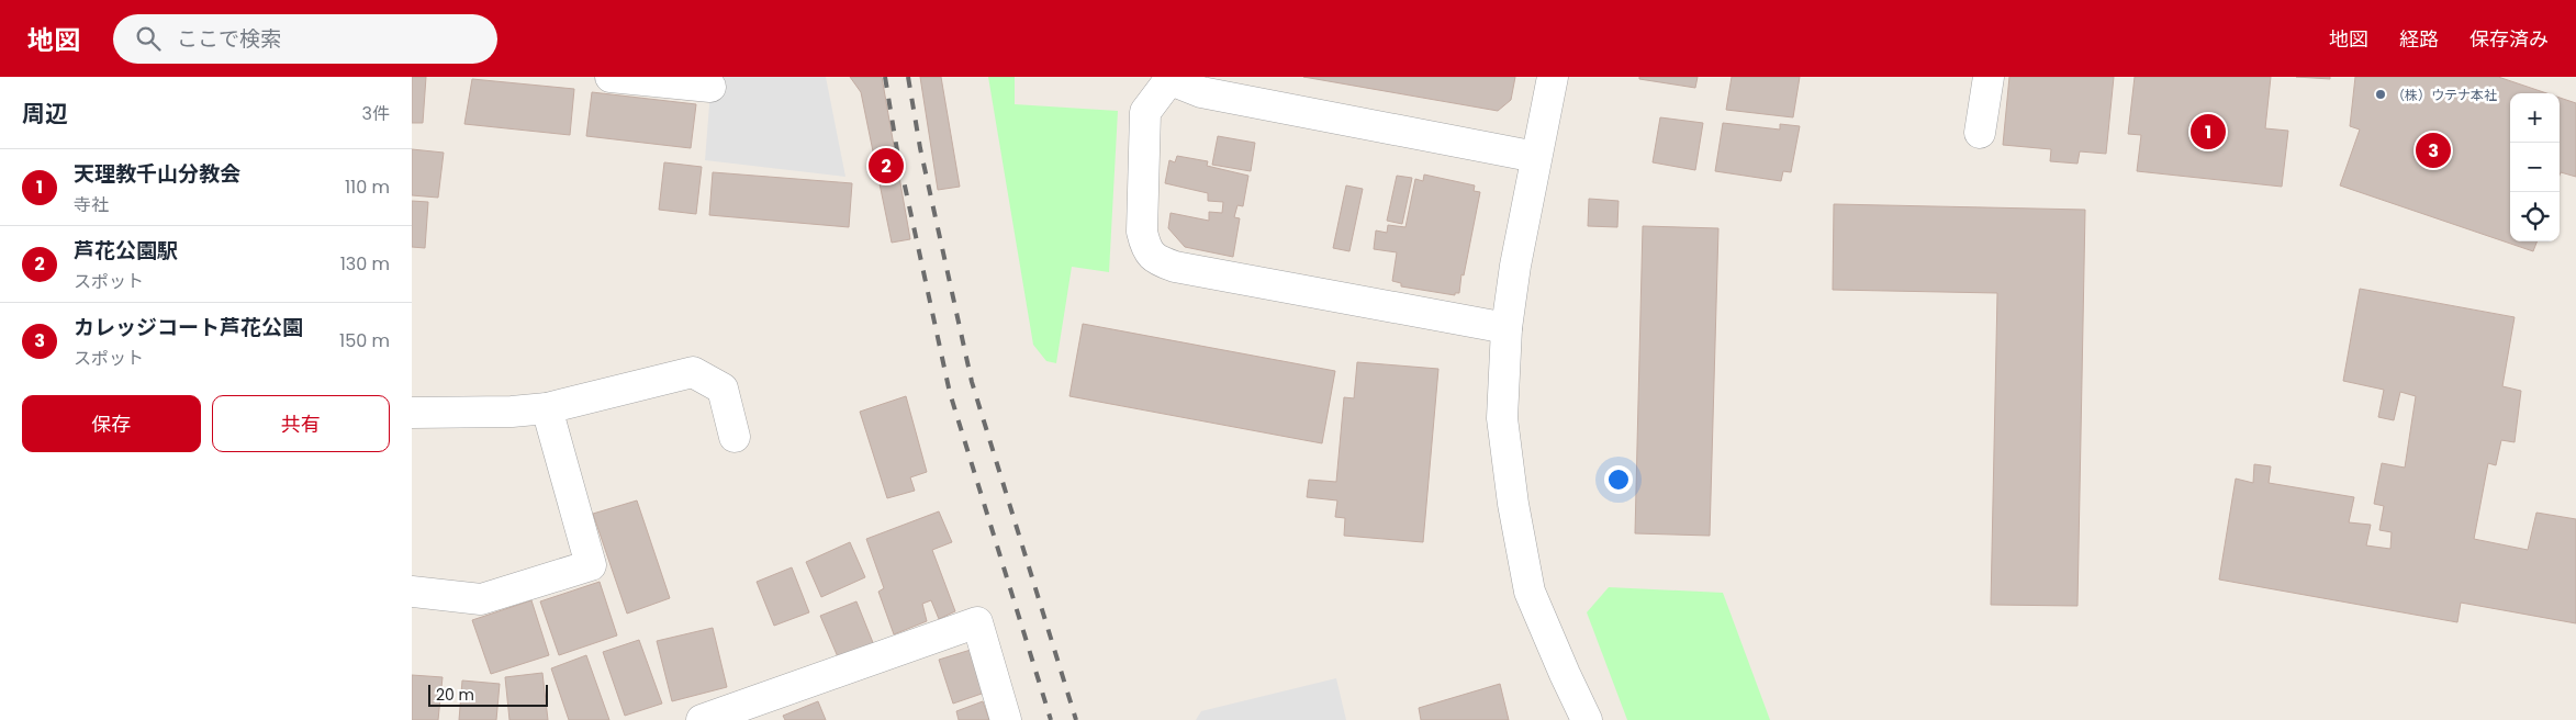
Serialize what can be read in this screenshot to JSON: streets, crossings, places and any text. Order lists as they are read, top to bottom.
{
  "places": ["（株）ウテナ本社"],
  "scale_bar": "20 m",
  "page": {
    "header": "地図",
    "search": "ここで検索",
    "nav": ["地図", "経路", "保存済み"],
    "heading": ["周辺", "3件"],
    "map_buttons": ["+", "−"],
    "pins": ["1", "3", "2"],
    "list": [
      {
        "mark": "1",
        "name": "天理教千山分教会",
        "note": "寺社",
        "value": "110 m"
      },
      {
        "mark": "2",
        "name": "芦花公園駅",
        "note": "スポット",
        "value": "130 m"
      },
      {
        "mark": "3",
        "name": "カレッジコート芦花公園",
        "note": "スポット",
        "value": "150 m"
      }
    ],
    "buttons": ["保存", "共有"],
    "scale": "20 m"
  }
}
